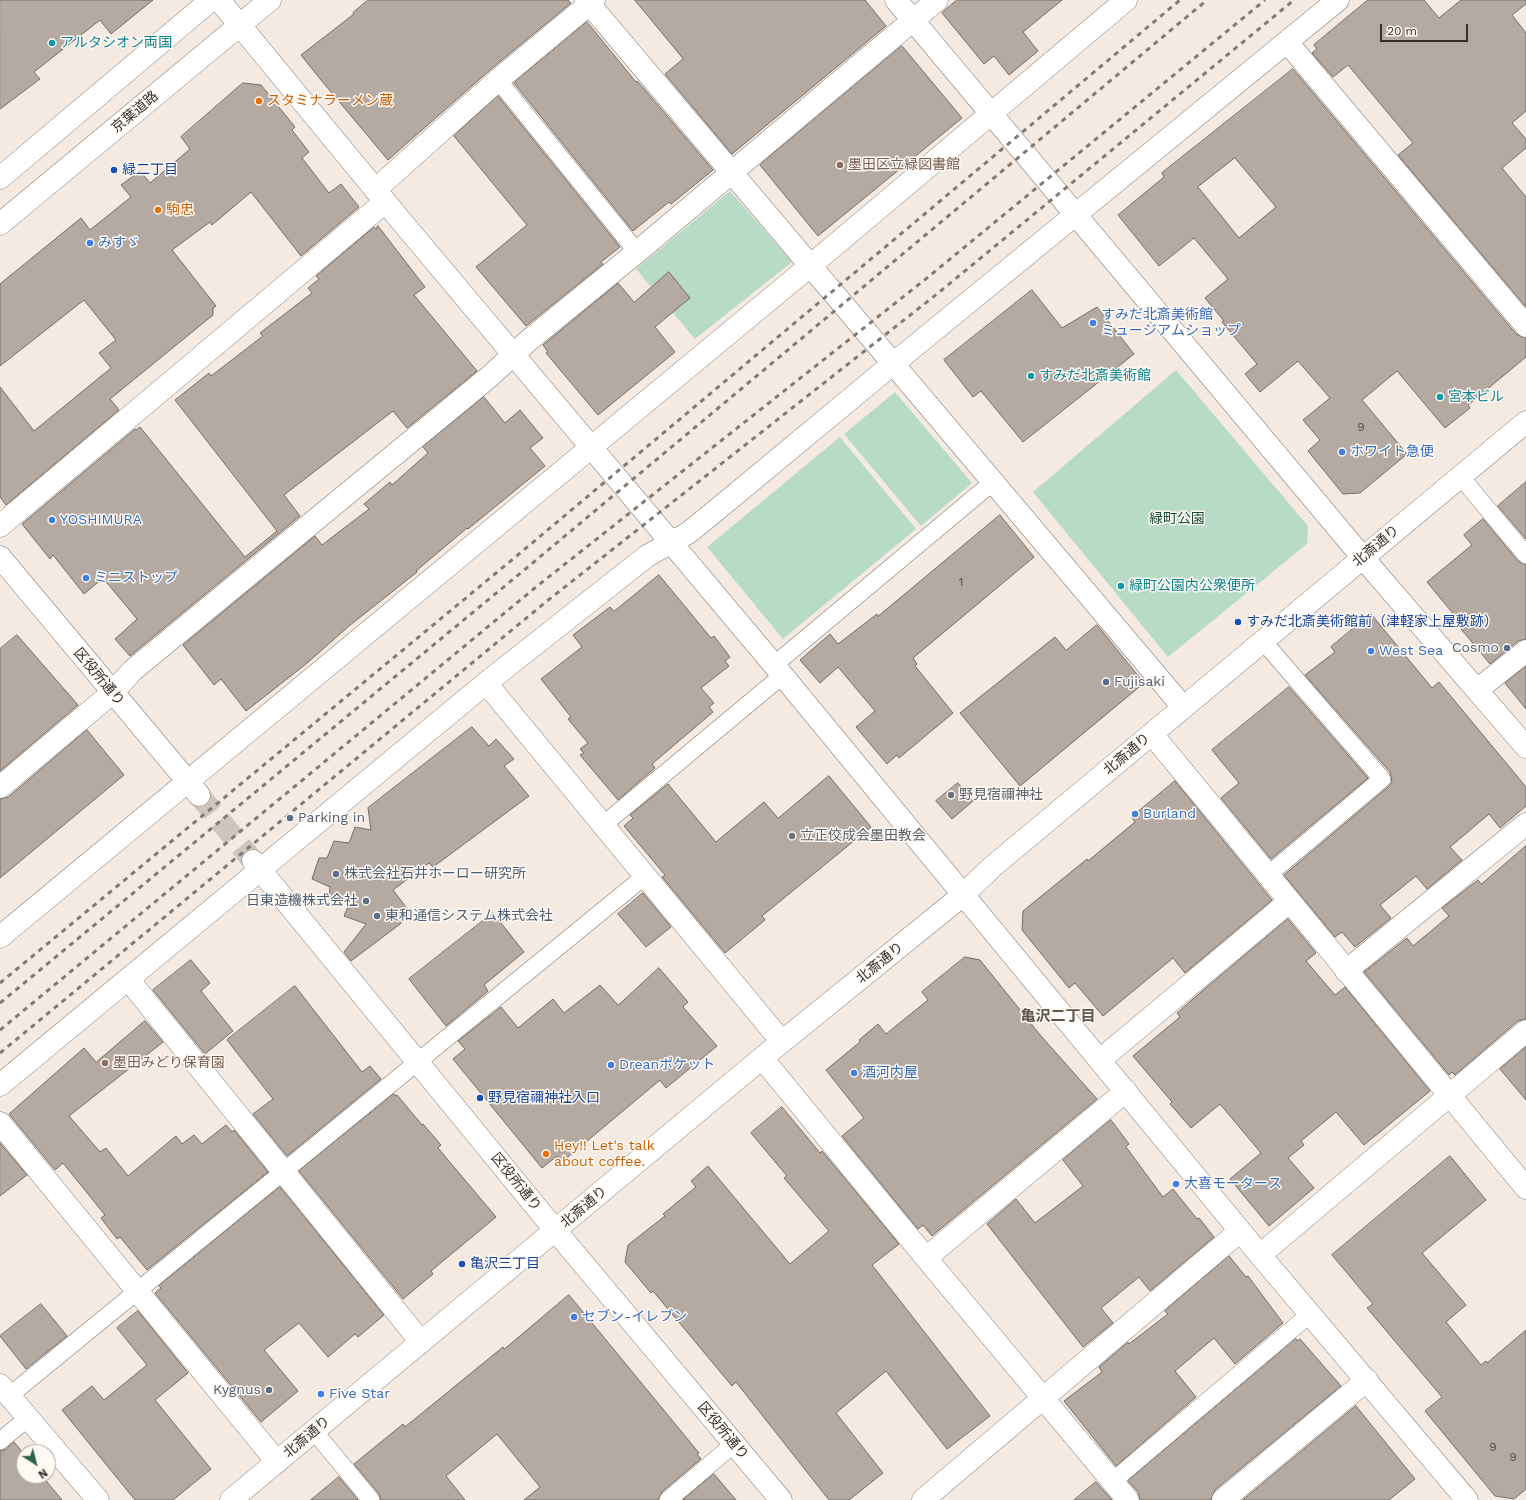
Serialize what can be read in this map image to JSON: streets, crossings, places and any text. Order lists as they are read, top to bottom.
{
  "streets": {
    "main road": ["京葉道路", "北斎通り", "区役所通り"]
  },
  "crossings": [
    ["北斎通り", "区役所通り"]
  ],
  "districts": ["亀沢二丁目"],
  "parks": ["緑町公園"],
  "places": [
    "アルタシオン両国",
    "スタミナラーメン蔵",
    "墨田区立緑図書館",
    "緑二丁目",
    "駒忠",
    "みすゞ",
    "すみだ北斎美術館 ミュージアムショップ",
    "すみだ北斎美術館",
    "宮本ビル",
    "ホワイト急便",
    "YOSHIMURA",
    "ミニストップ",
    "緑町公園内公衆便所",
    "すみだ北斎美術館前（津軽家上屋敷跡）",
    "Cosmo",
    "West Sea",
    "Fujisaki",
    "野見宿禰神社",
    "Burland",
    "Parking in",
    "立正佼成会墨田教会",
    "株式会社石井ホーロー研究所",
    "日東造機株式会社",
    "東和通信システム株式会社",
    "墨田みどり保育園",
    "Dreanポケット",
    "酒河内屋",
    "野見宿禰神社入口",
    "Hey!! Let's talk about coffee.",
    "大喜モータース",
    "亀沢三丁目",
    "セブン-イレブン",
    "Kygnus",
    "Five Star"
  ],
  "house_numbers": [
    "9",
    "1",
    "9",
    "9"
  ],
  "scale_bar": "20 m",
  "north": "bottom right"
}
